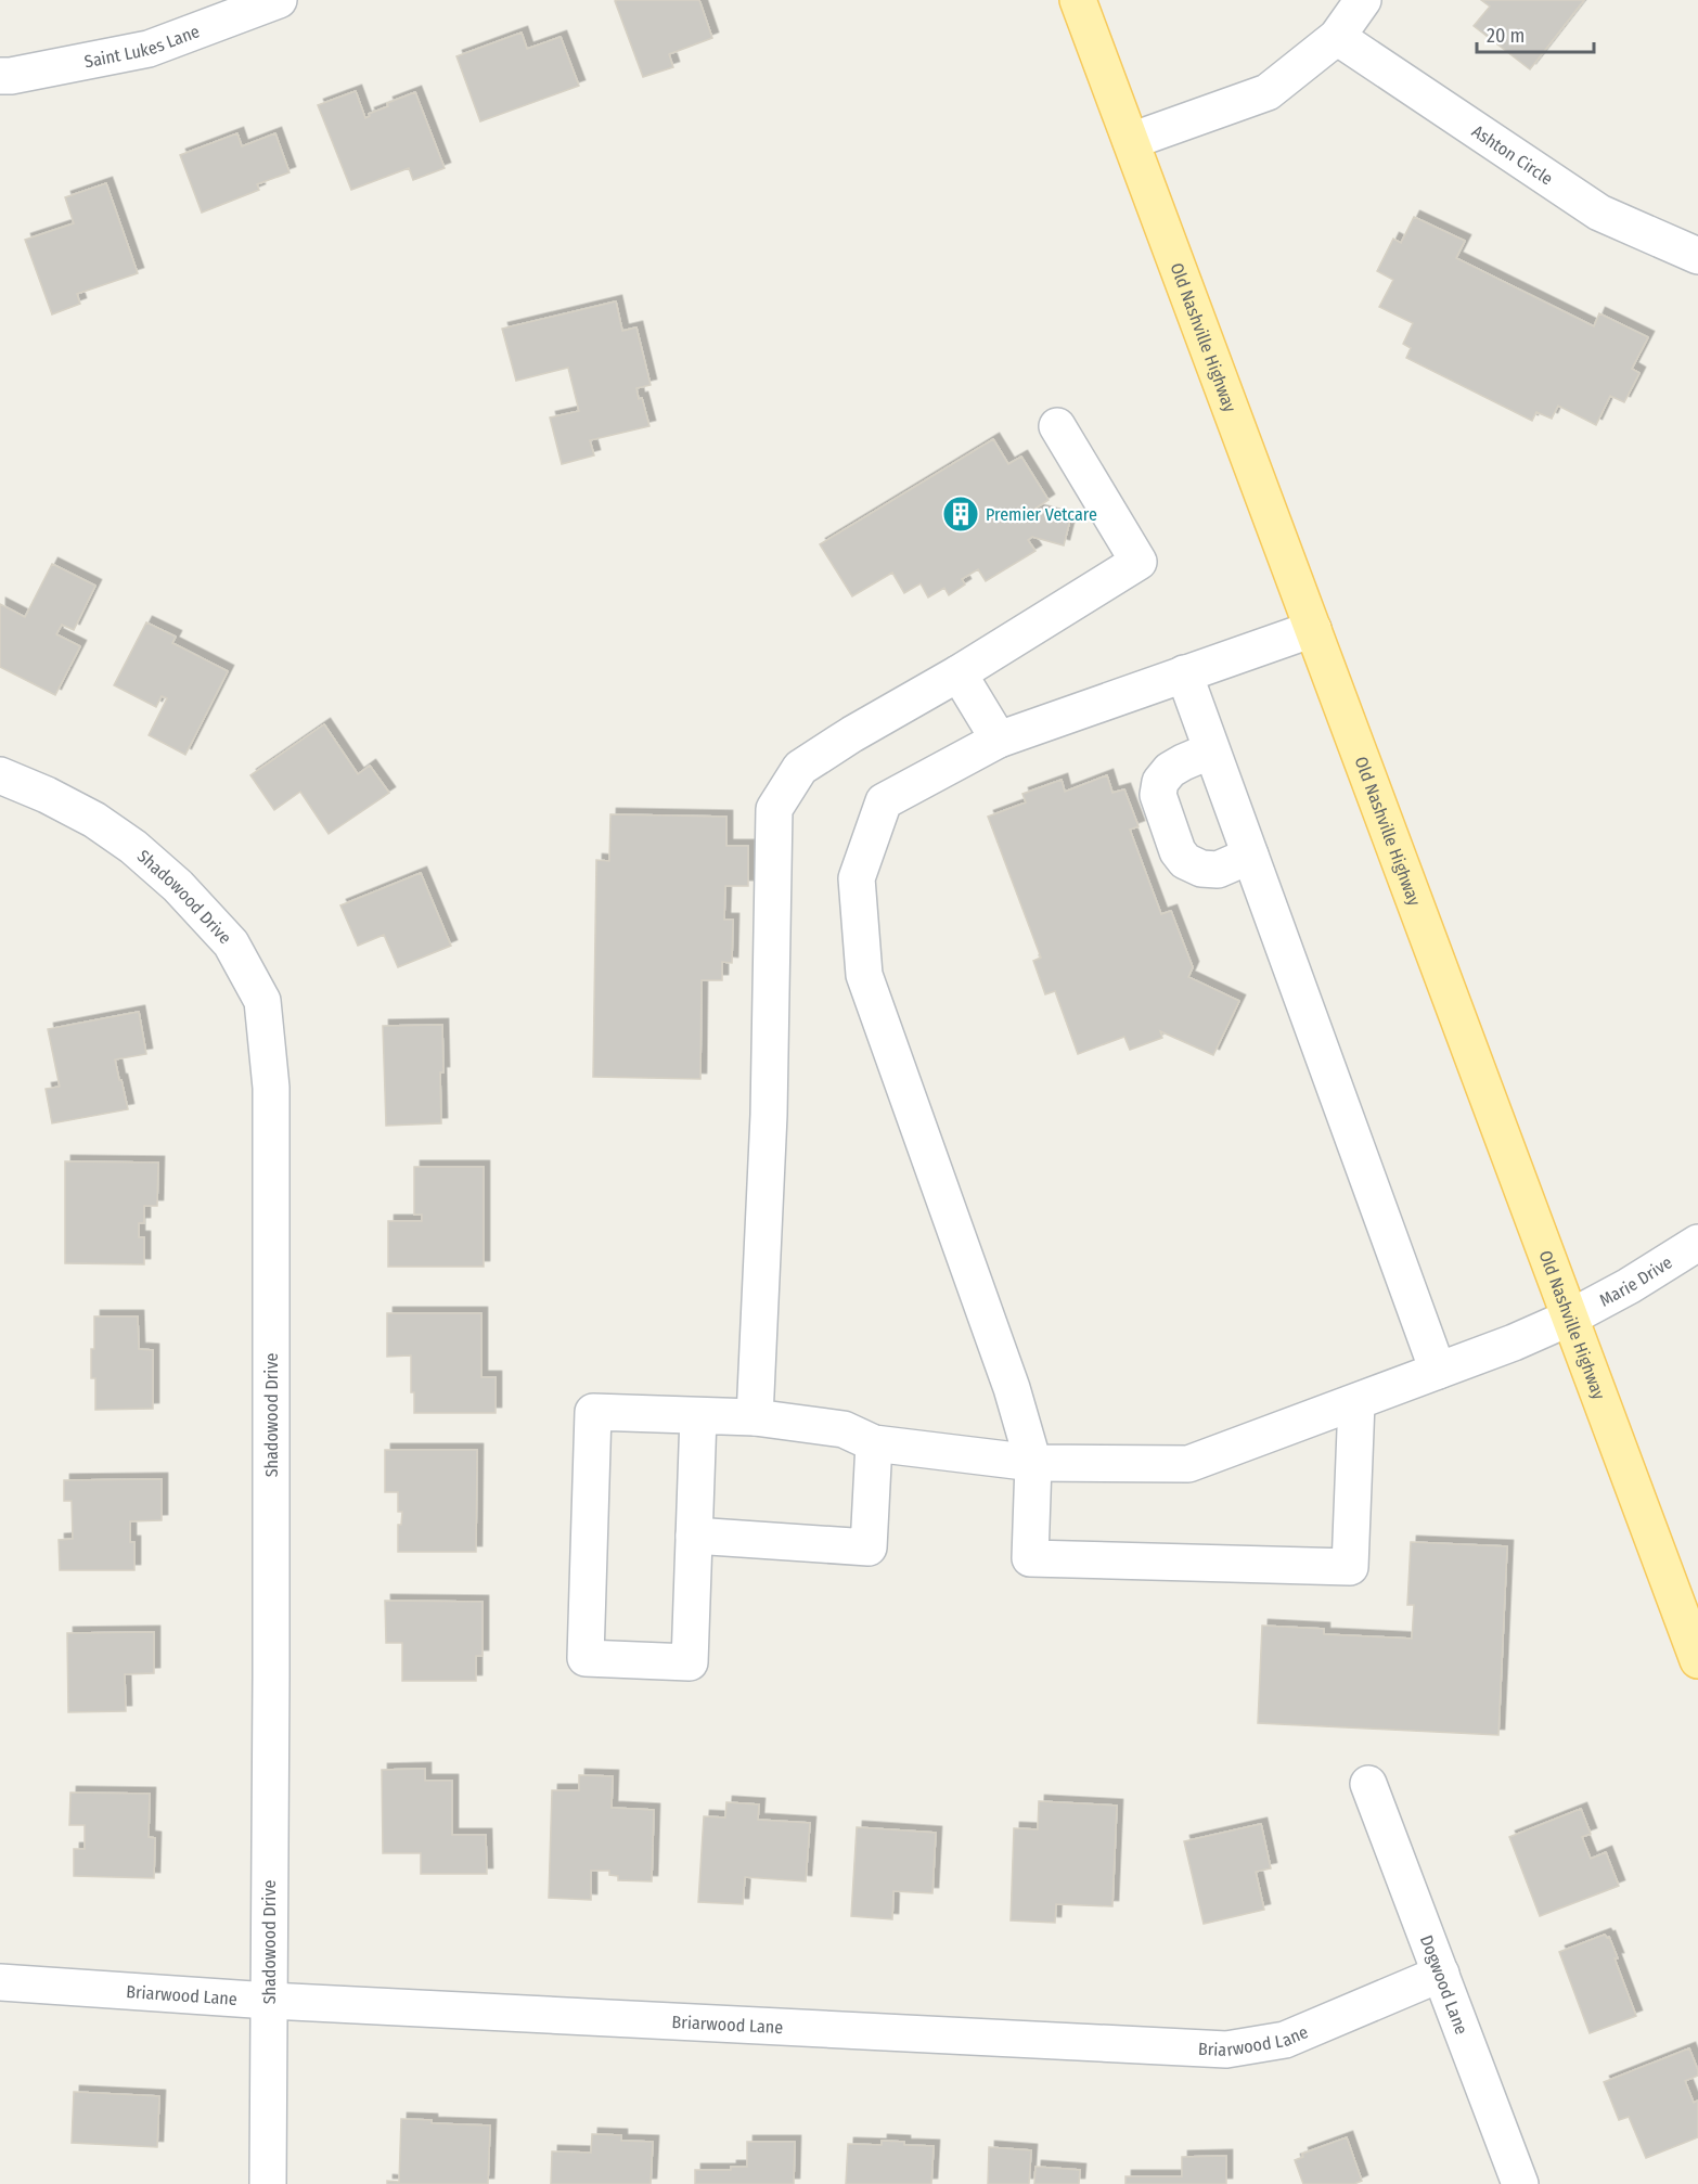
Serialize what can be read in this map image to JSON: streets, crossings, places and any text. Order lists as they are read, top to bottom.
{
  "streets": {
    "main road": ["Old Nashville Highway"],
    "street": [
      "Saint Lukes Lane",
      "Ashton Circle",
      "Shadowood Drive",
      "Marie Drive",
      "Dogwood Lane",
      "Briarwood Lane"
    ]
  },
  "crossings": [
    ["Old Nashville Highway", "Marie Drive"],
    ["Shadowood Drive", "Briarwood Lane"],
    ["Dogwood Lane", "Briarwood Lane"]
  ],
  "places": {
    "building": ["Premier Vetcare"]
  },
  "scale_bar": "20 m"
}
